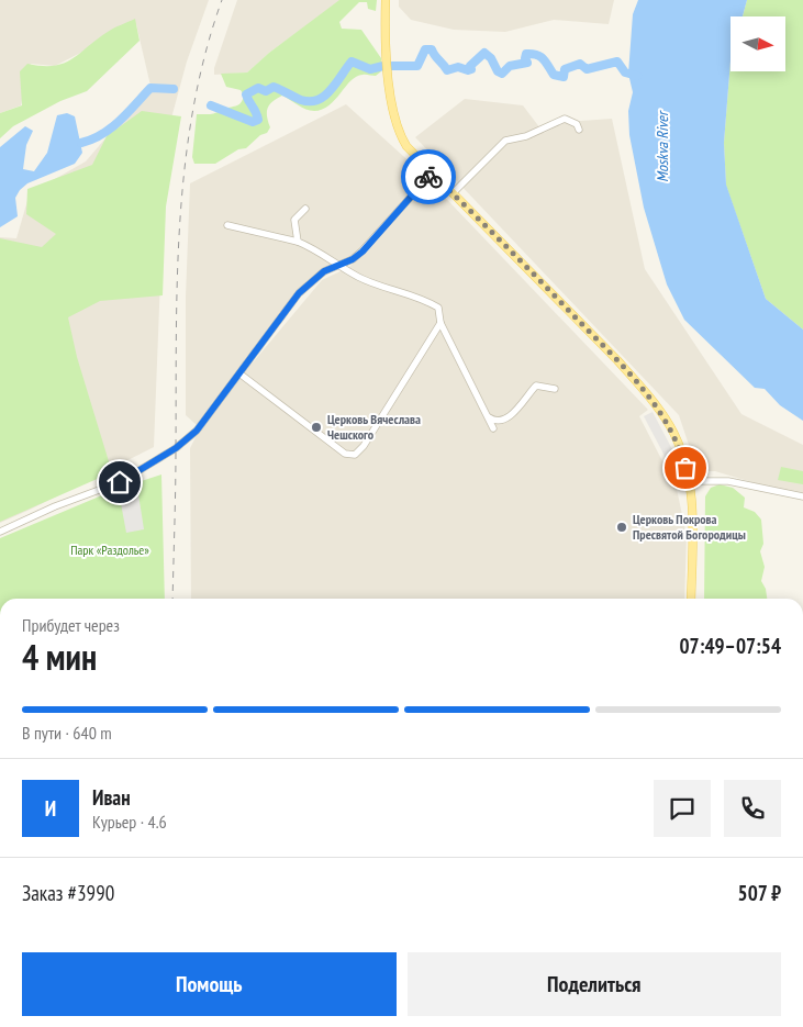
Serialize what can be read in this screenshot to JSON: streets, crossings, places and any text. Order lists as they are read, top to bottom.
{
  "water": ["Moskva River"],
  "parks": ["Парк «Раздолье»"],
  "places": ["Церковь Вячеслава Чешского", "Церковь Покрова Пресвятой Богородицы"],
  "north": "right",
  "page": {
    "heading": ["4 мин", "Прибудет через", "07:49–07:54"],
    "panel": [
      "Иван",
      "Курьер · 4.6",
      "Заказ #3990",
      "507 ₽"
    ],
    "bar": "В пути · 640 m",
    "round": "И",
    "buttons": ["Помощь", "Поделиться"]
  }
}
